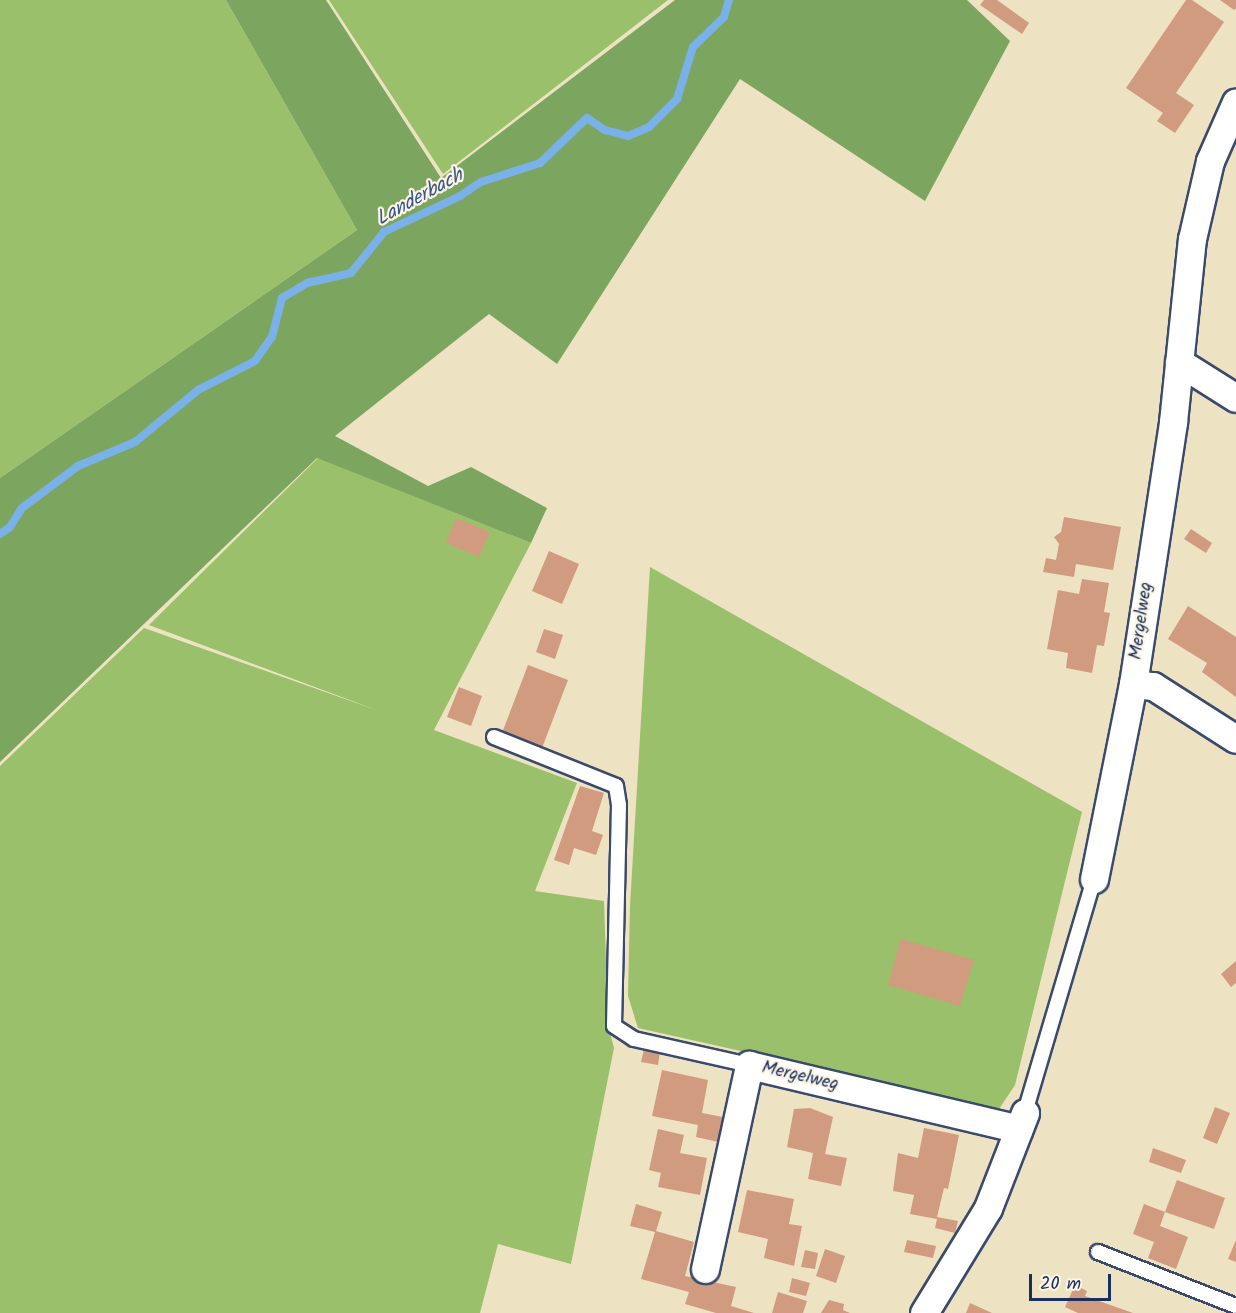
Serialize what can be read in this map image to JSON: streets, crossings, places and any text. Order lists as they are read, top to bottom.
{
  "streets": {
    "street": ["Mergelweg"]
  },
  "water": ["Landerbach"],
  "scale_bar": "20 m"
}
